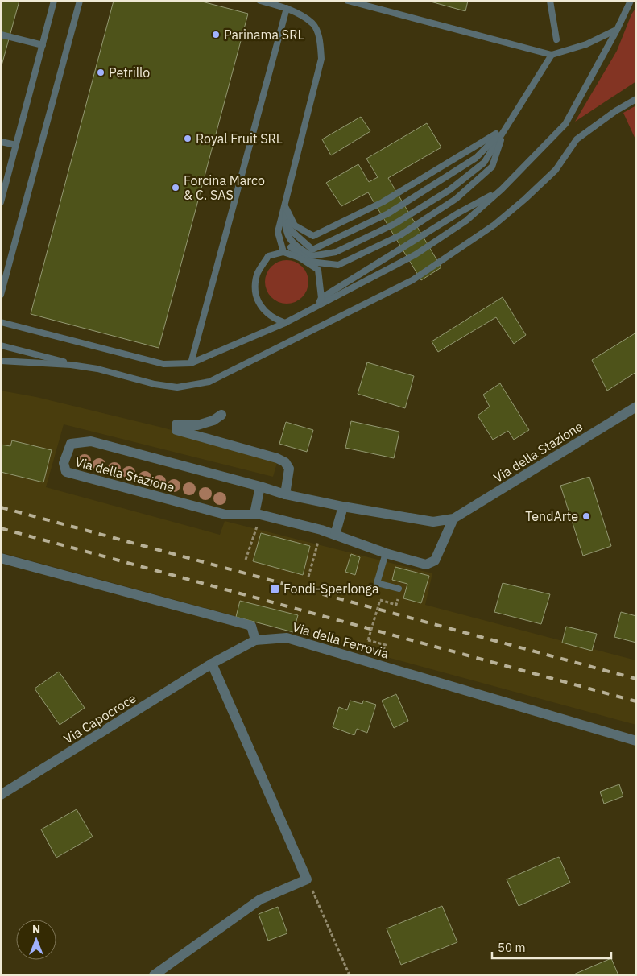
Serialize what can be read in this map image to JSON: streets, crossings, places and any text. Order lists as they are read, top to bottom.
{
  "streets": {
    "street": ["Via della Stazione", "Via della Ferrovia", "Via Capocroce"]
  },
  "crossings": [
    ["Via della Ferrovia", "Via Capocroce"]
  ],
  "places": {
    "other": [
      "Parinama SRL",
      "Petrillo",
      "Royal Fruit SRL",
      "Forcina Marco & C. SAS",
      "TendArte"
    ],
    "transit": ["Fondi-Sperlonga"]
  },
  "scale_bar": "50 m",
  "north": "top"
}
